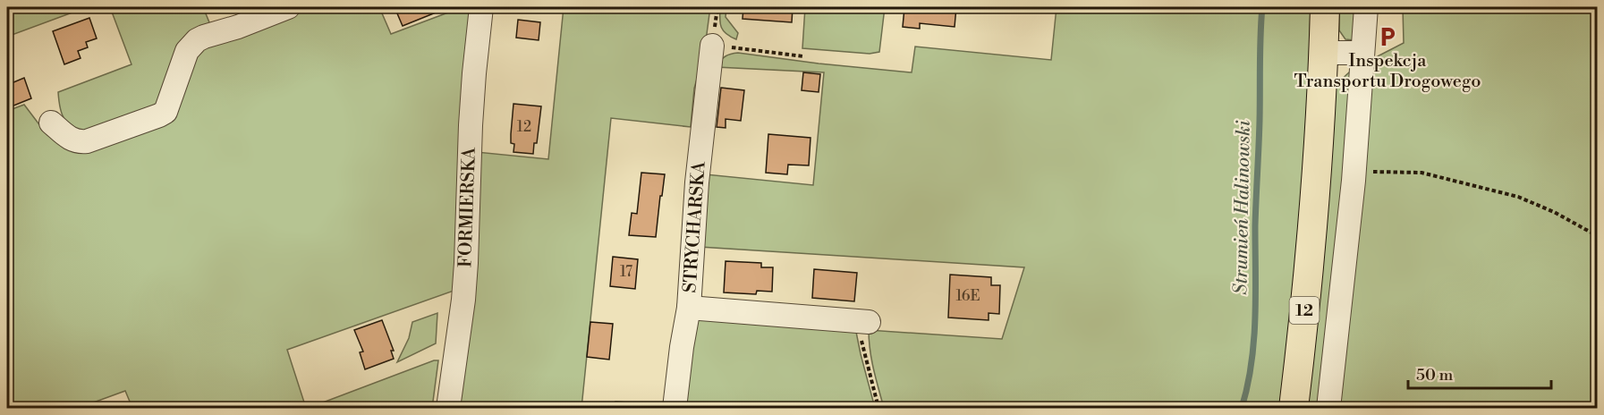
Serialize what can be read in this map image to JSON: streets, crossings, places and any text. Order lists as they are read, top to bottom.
{
  "streets": {
    "main road": ["12"],
    "street": ["FORMIERSKA", "STRYCHARSKA"]
  },
  "water": ["Strumień Halinowski"],
  "places": {
    "parking": ["Inspekcja Transportu Drogowego"]
  },
  "house_numbers": ["12", "17", "16E"],
  "scale_bar": "50 m"
}
